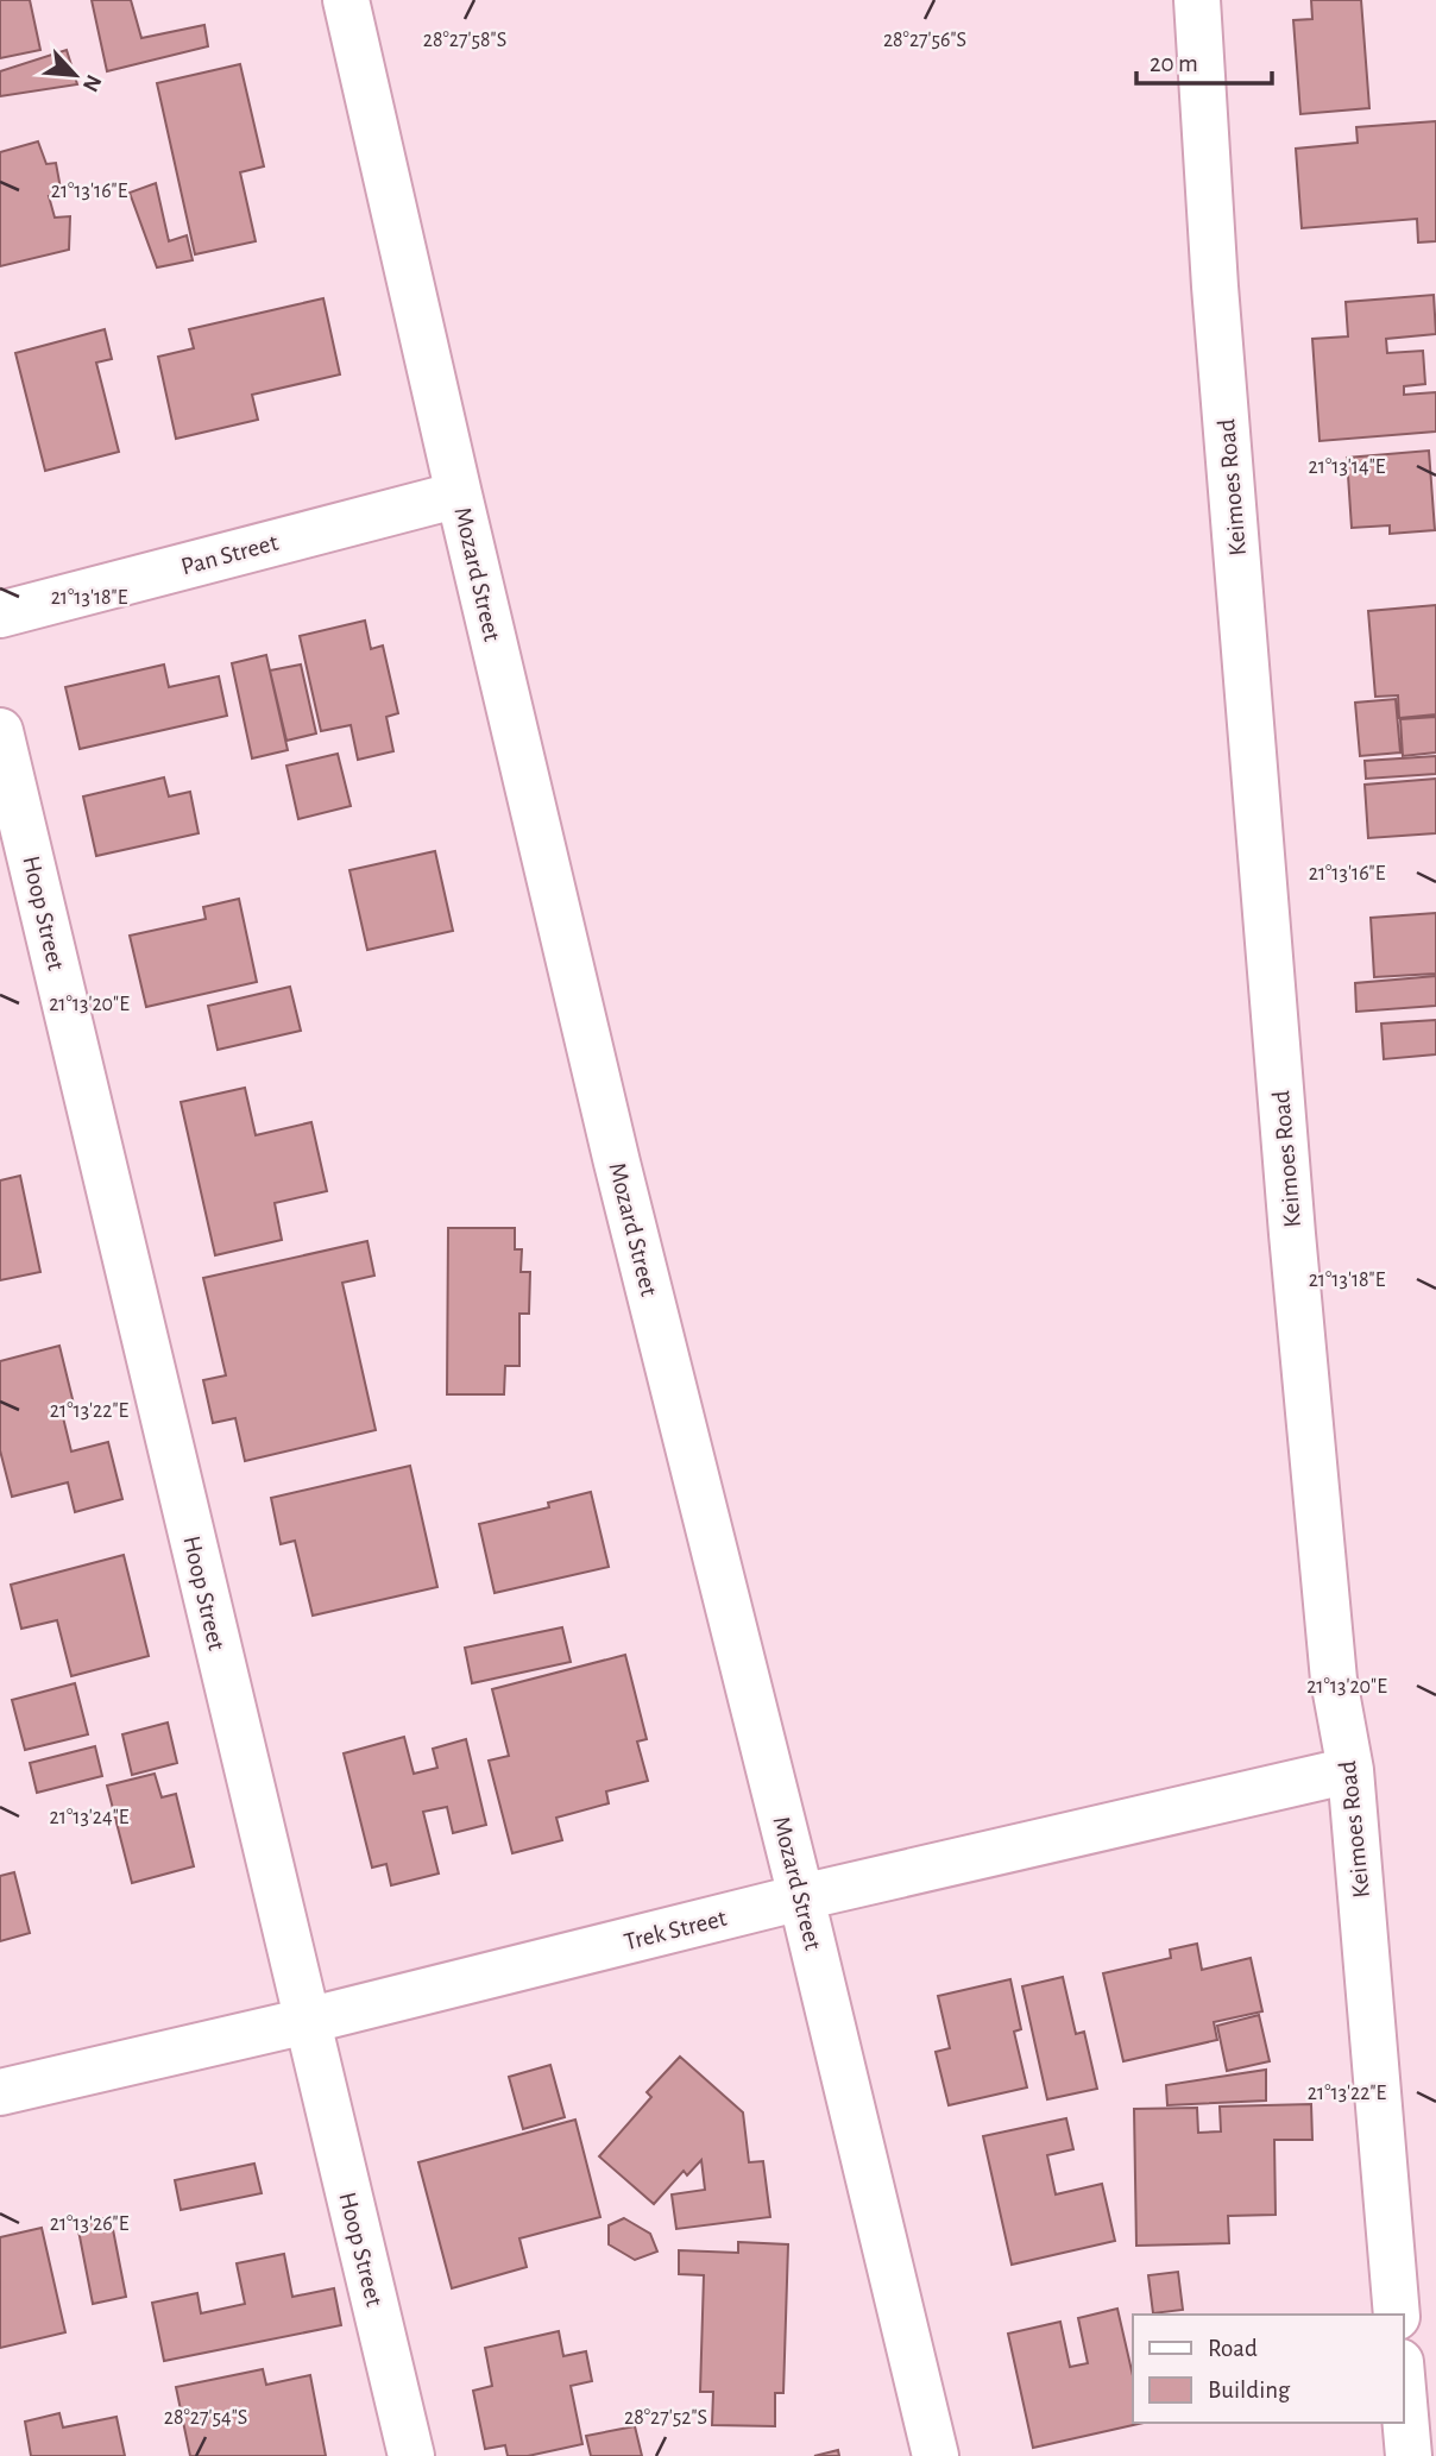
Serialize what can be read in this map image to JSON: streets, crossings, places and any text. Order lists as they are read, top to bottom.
{
  "streets": {
    "street": [
      "Keimoes Road",
      "Pan Street",
      "Mozard Street",
      "Hoop Street",
      "Trek Street"
    ]
  },
  "crossings": [
    ["Keimoes Road", "Trek Street"],
    ["Pan Street", "Mozard Street"],
    ["Mozard Street", "Trek Street"],
    ["Hoop Street", "Trek Street"]
  ],
  "legend": ["Road", "Building"],
  "scale_bar": "20 m",
  "north": "bottom right",
  "coordinates": [
    "28°27'58\"S",
    "28°27'56\"S",
    "21°13'16\"E",
    "21°13'14\"E",
    "21°13'18\"E",
    "21°13'20\"E",
    "21°13'22\"E",
    "21°13'24\"E",
    "21°13'26\"E",
    "28°27'54\"S",
    "28°27'52\"S"
  ]
}
